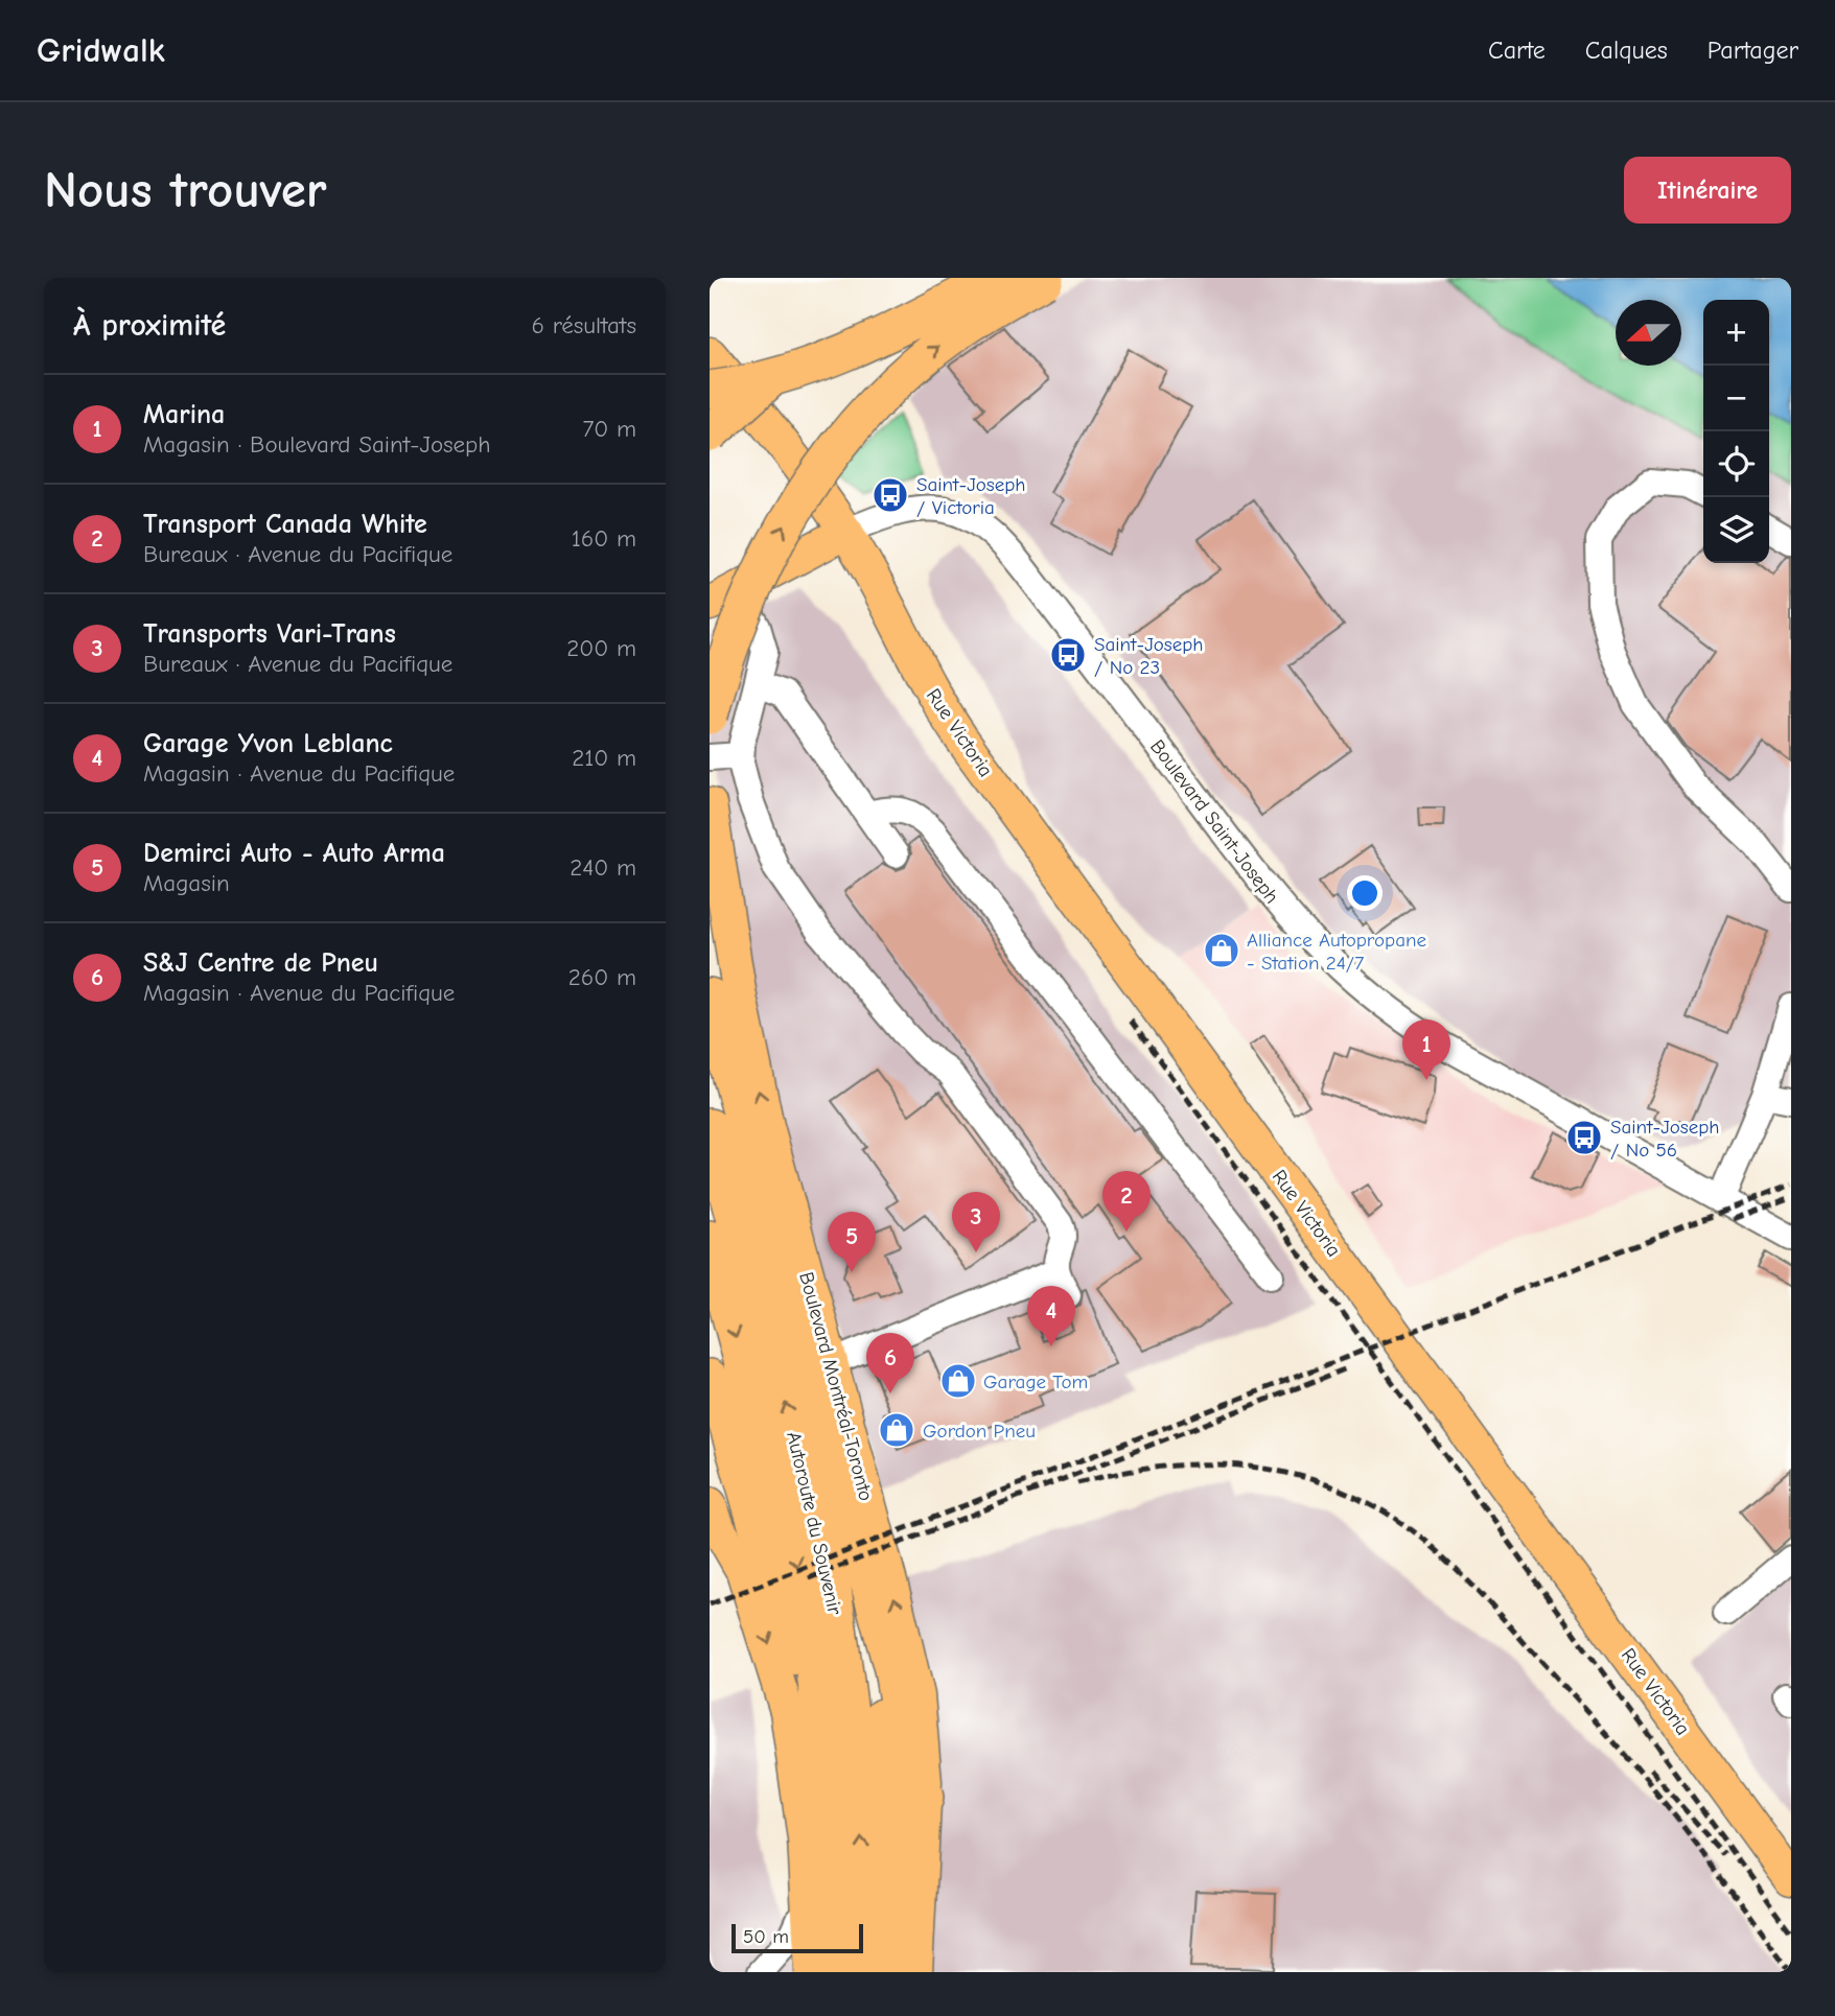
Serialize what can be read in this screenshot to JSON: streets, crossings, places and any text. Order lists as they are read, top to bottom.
{
  "streets": {
    "highway": ["Autoroute du Souvenir"],
    "main road": ["Rue Victoria", "Boulevard Saint-Joseph", "Boulevard Montréal-Toronto"]
  },
  "crossings": [
    ["Rue Victoria", "Boulevard Saint-Joseph"]
  ],
  "places": {
    "bus stop": ["Saint-Joseph / Victoria", "Saint-Joseph / No 23", "Saint-Joseph / No 56"],
    "shop": ["Alliance Autopropane - Station 24/7", "Garage Tom", "Gordon Pneu"]
  },
  "scale_bar": "50 m",
  "north": "left",
  "page": {
    "header": "Gridwalk",
    "nav": ["Carte", "Calques", "Partager"],
    "buttons": "Itinéraire",
    "title": "Nous trouver",
    "heading": ["À proximité", "6 résultats"],
    "map_buttons": ["+", "−"],
    "list": [
      {
        "mark": "1",
        "name": "Marina",
        "note": "Magasin · Boulevard Saint-Joseph",
        "value": "70 m"
      },
      {
        "mark": "2",
        "name": "Transport Canada White",
        "note": "Bureaux · Avenue du Pacifique",
        "value": "160 m"
      },
      {
        "mark": "3",
        "name": "Transports Vari-Trans",
        "note": "Bureaux · Avenue du Pacifique",
        "value": "200 m"
      },
      {
        "mark": "4",
        "name": "Garage Yvon Leblanc",
        "note": "Magasin · Avenue du Pacifique",
        "value": "210 m"
      },
      {
        "mark": "5",
        "name": "Demirci Auto - Auto Arma",
        "note": "Magasin",
        "value": "240 m"
      },
      {
        "mark": "6",
        "name": "S&J Centre de Pneu",
        "note": "Magasin · Avenue du Pacifique",
        "value": "260 m"
      }
    ],
    "pins": [
      "1",
      "2",
      "3",
      "5",
      "4",
      "6"
    ],
    "scale": "50 m"
  }
}
